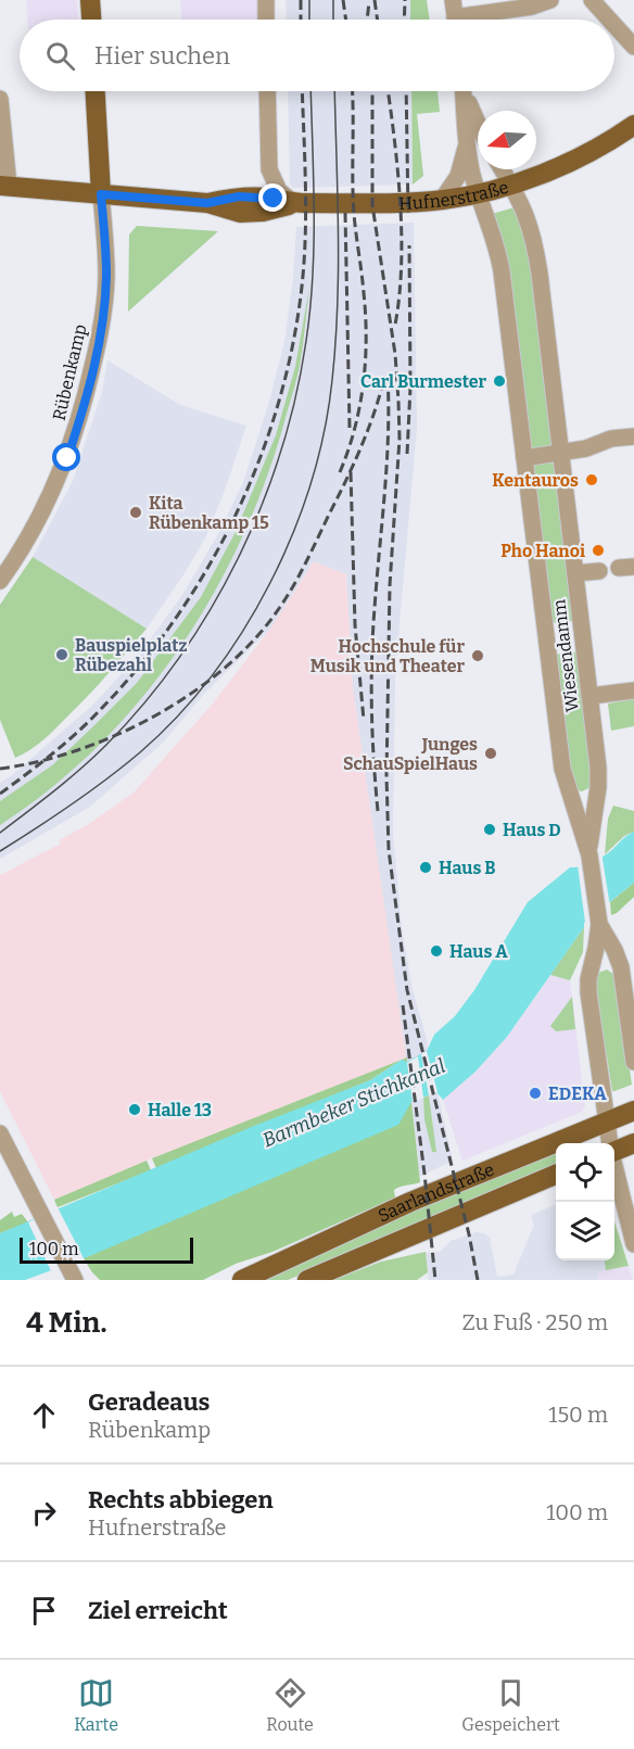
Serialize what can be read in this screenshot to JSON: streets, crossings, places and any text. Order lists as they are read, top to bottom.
{
  "streets": {
    "main road": ["Hufnerstraße", "Saarlandstraße"],
    "street": ["Rübenkamp", "Wiesendamm"]
  },
  "crossings": [
    ["Hufnerstraße", "Rübenkamp"],
    ["Hufnerstraße", "Wiesendamm"],
    ["Wiesendamm", "Saarlandstraße"]
  ],
  "water": ["Barmbeker Stichkanal"],
  "places": [
    "Carl Burmester",
    "Kentauros",
    "Kita Rübenkamp 15",
    "Pho Hanoi",
    "Bauspielplatz Rübezahl",
    "Hochschule für Musik und Theater",
    "Junges SchauSpielHaus",
    "Haus D",
    "Haus B",
    "Haus A",
    "EDEKA",
    "Halle 13"
  ],
  "scale_bar": "100 m",
  "north": "left",
  "page": {
    "search": "Hier suchen",
    "scale": "100 m",
    "heading": ["4 Min.", "Zu Fuß · 250 m"],
    "list": [
      ["Geradeaus", "Rübenkamp", "150 m"],
      ["Rechts abbiegen", "Hufnerstraße", "100 m"],
      "Ziel erreicht"
    ],
    "nav": ["Karte", "Route", "Gespeichert"]
  }
}
